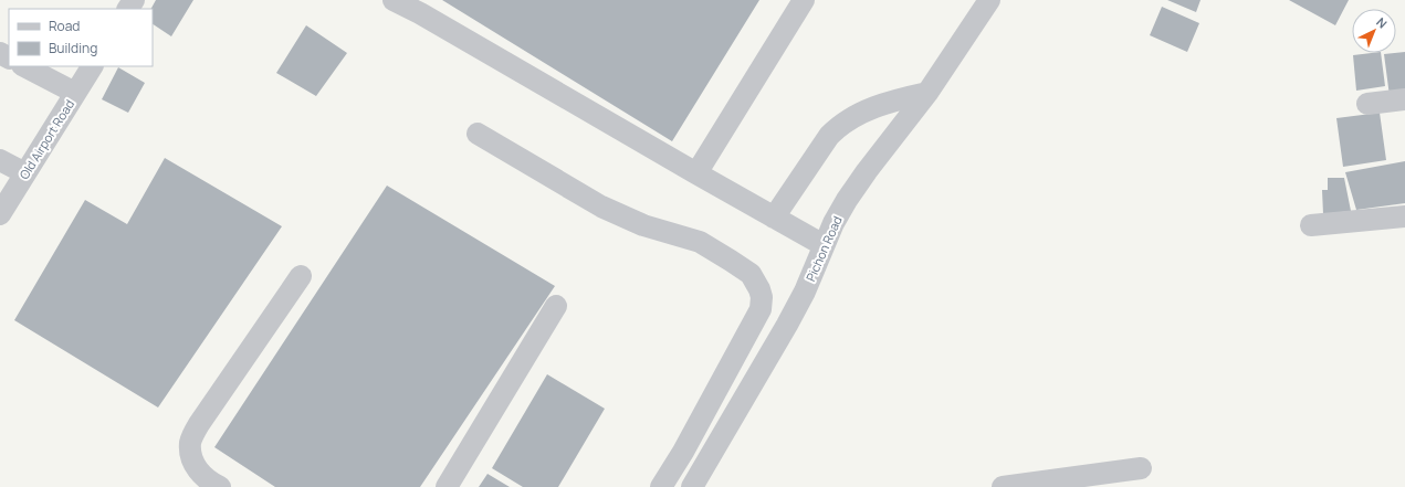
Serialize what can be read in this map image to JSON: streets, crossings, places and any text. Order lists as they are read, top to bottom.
{
  "streets": {
    "street": ["Old Airport Road", "Pichon Road"]
  },
  "legend": ["Road", "Building"],
  "north": "top right"
}
